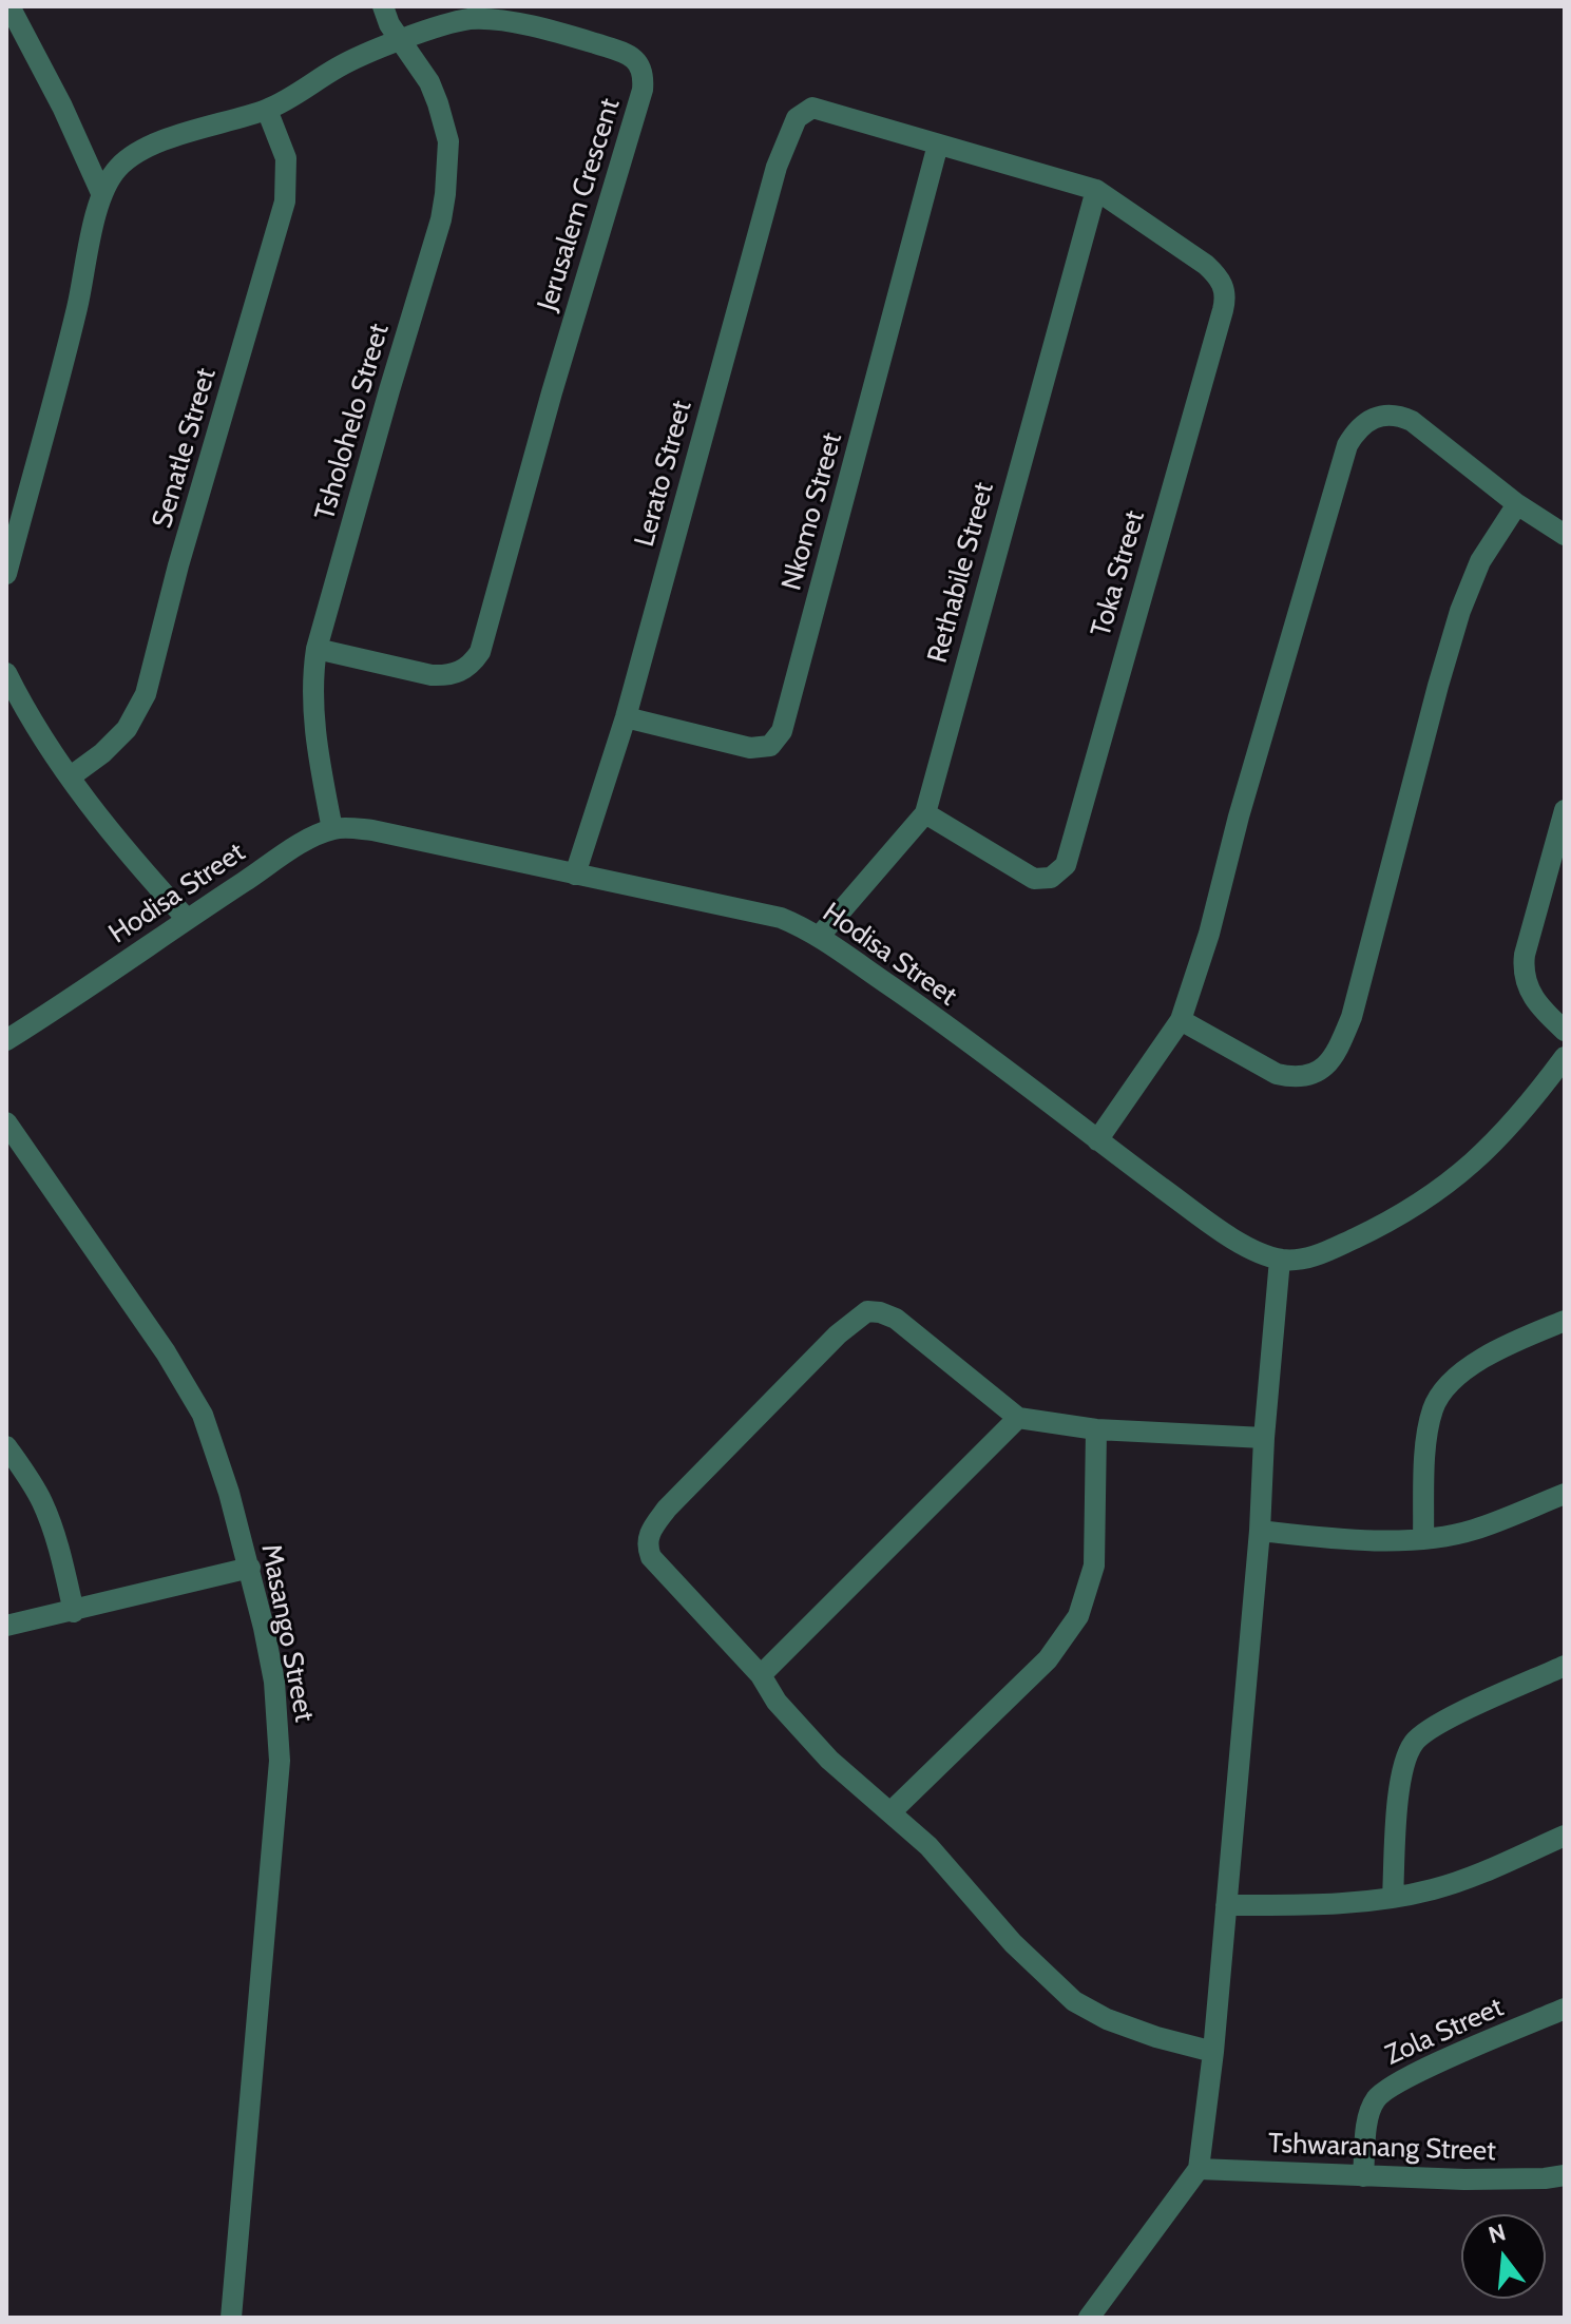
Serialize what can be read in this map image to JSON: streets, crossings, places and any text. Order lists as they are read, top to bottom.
{
  "streets": {
    "street": [
      "Jerusalem Crescent",
      "Tsholohelo Street",
      "Senatle Street",
      "Lerato Street",
      "Nkomo Street",
      "Rethabile Street",
      "Toka Street",
      "Hodisa Street",
      "Masango Street",
      "Zola Street",
      "Tshwaranang Street"
    ]
  },
  "crossings": [
    ["Jerusalem Crescent", "Tsholohelo Street"],
    ["Jerusalem Crescent", "Senatle Street"],
    ["Tsholohelo Street", "Hodisa Street"],
    ["Lerato Street", "Nkomo Street"],
    ["Lerato Street", "Hodisa Street"],
    ["Rethabile Street", "Toka Street"],
    ["Rethabile Street", "Hodisa Street"],
    ["Zola Street", "Tshwaranang Street"]
  ],
  "north": "top"
}
